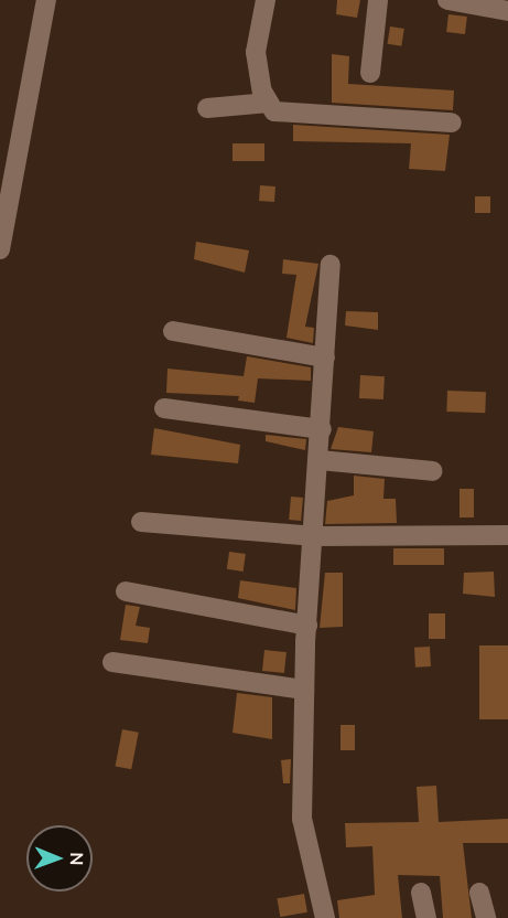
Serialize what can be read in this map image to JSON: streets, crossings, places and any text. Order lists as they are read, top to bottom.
{
  "north": "right"
}
